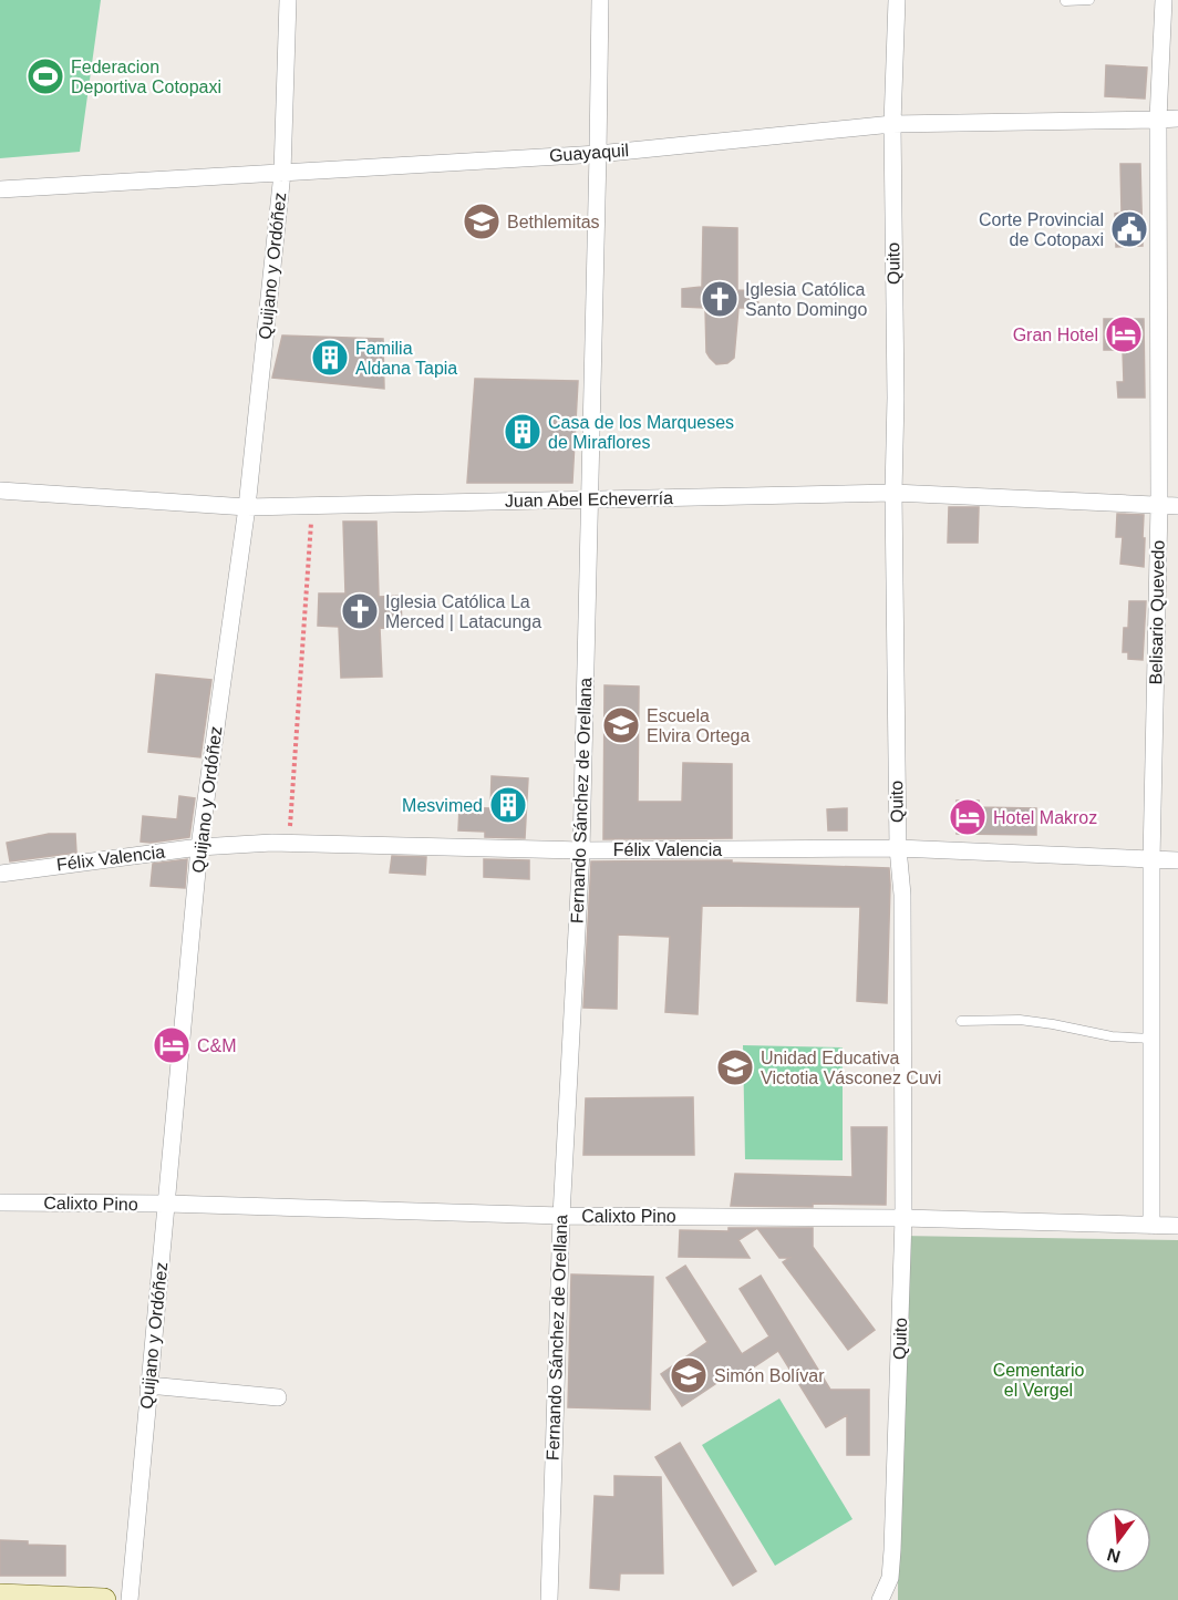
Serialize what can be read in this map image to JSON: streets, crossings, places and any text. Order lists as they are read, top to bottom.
{
  "streets": {
    "street": [
      "Guayaquil",
      "Quito",
      "Quijano y Ordóñez",
      "Juan Abel Echeverría",
      "Belisario Quevedo",
      "Fernando Sánchez de Orellana",
      "Félix Valencia",
      "Calixto Pino"
    ]
  },
  "crossings": [
    ["Guayaquil", "Quito"],
    ["Guayaquil", "Quijano y Ordóñez"],
    ["Guayaquil", "Belisario Quevedo"],
    ["Guayaquil", "Fernando Sánchez de Orellana"],
    ["Quito", "Juan Abel Echeverría"],
    ["Quito", "Félix Valencia"],
    ["Quito", "Calixto Pino"],
    ["Quijano y Ordóñez", "Juan Abel Echeverría"],
    ["Quijano y Ordóñez", "Félix Valencia"],
    ["Quijano y Ordóñez", "Calixto Pino"],
    ["Juan Abel Echeverría", "Belisario Quevedo"],
    ["Juan Abel Echeverría", "Fernando Sánchez de Orellana"],
    ["Belisario Quevedo", "Félix Valencia"],
    ["Belisario Quevedo", "Calixto Pino"],
    ["Fernando Sánchez de Orellana", "Félix Valencia"],
    ["Fernando Sánchez de Orellana", "Calixto Pino"]
  ],
  "parks": ["Cementario el Vergel"],
  "places": {
    "sports": ["Federacion Deportiva Cotopaxi"],
    "school or university": [
      "Bethlemitas",
      "Escuela Elvira Ortega",
      "Unidad Educativa Victotia Vásconez Cuvi",
      "Simón Bolívar"
    ],
    "public building": ["Corte Provincial de Cotopaxi"],
    "church": ["Iglesia Católica Santo Domingo", "Iglesia Católica La Merced | Latacunga"],
    "hotel": ["Gran Hotel", "Hotel Makroz", "C&M"],
    "building": ["Familia Aldana Tapia", "Casa de los Marqueses de Miraflores", "Mesvimed"]
  },
  "north": "bottom"
}
